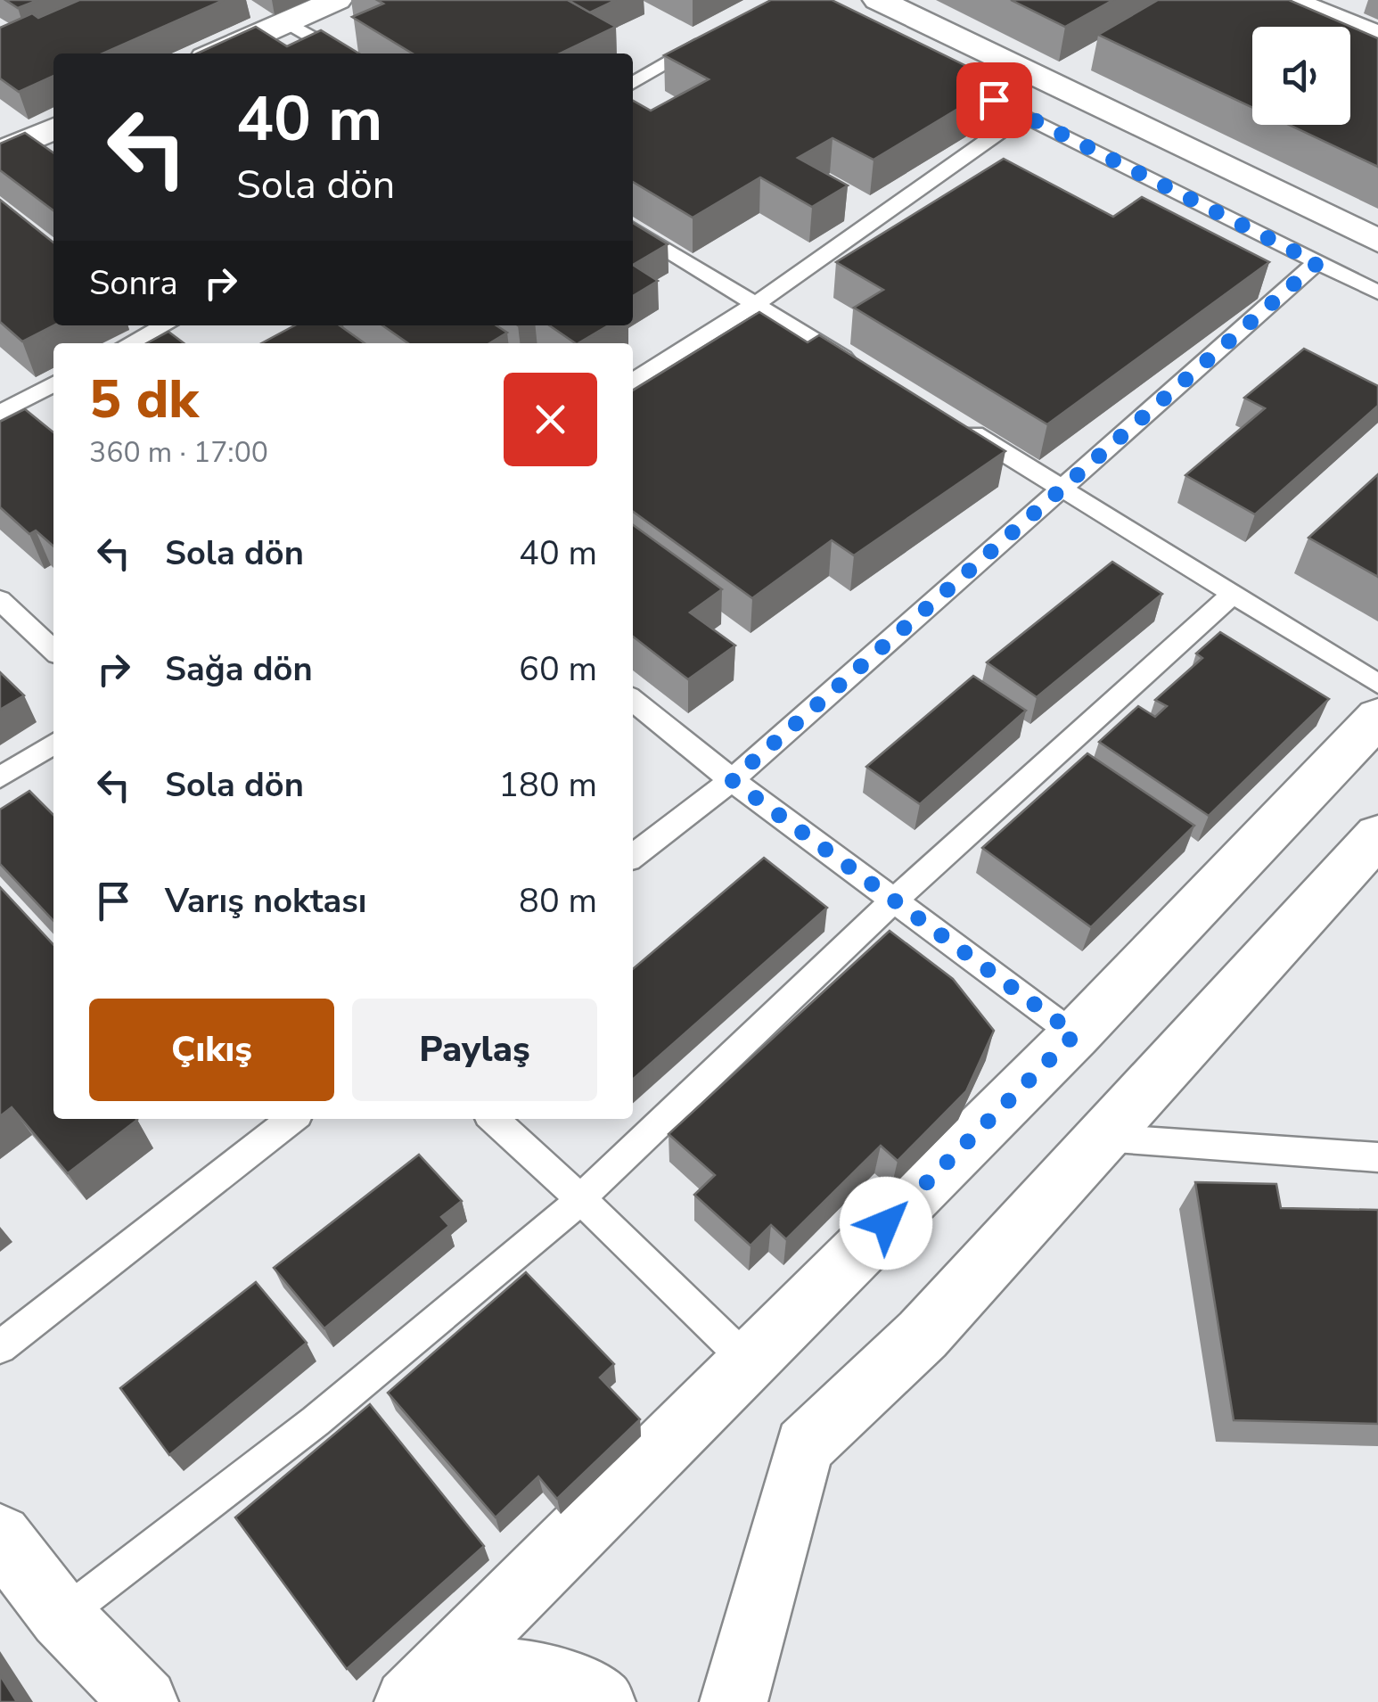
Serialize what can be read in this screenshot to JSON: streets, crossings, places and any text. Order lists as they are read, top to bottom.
{
  "page": {
    "turn": ["40 m", "Sola dön"],
    "then": "Sonra",
    "heading": ["5 dk", "360 m · 17:00"],
    "list": [
      {
        "name": "Sola dön",
        "value": "40 m"
      },
      {
        "name": "Sağa dön",
        "value": "60 m"
      },
      {
        "name": "Sola dön",
        "value": "180 m"
      },
      {
        "name": "Varış noktası",
        "value": "80 m"
      }
    ],
    "buttons": ["Çıkış", "Paylaş"]
  }
}
